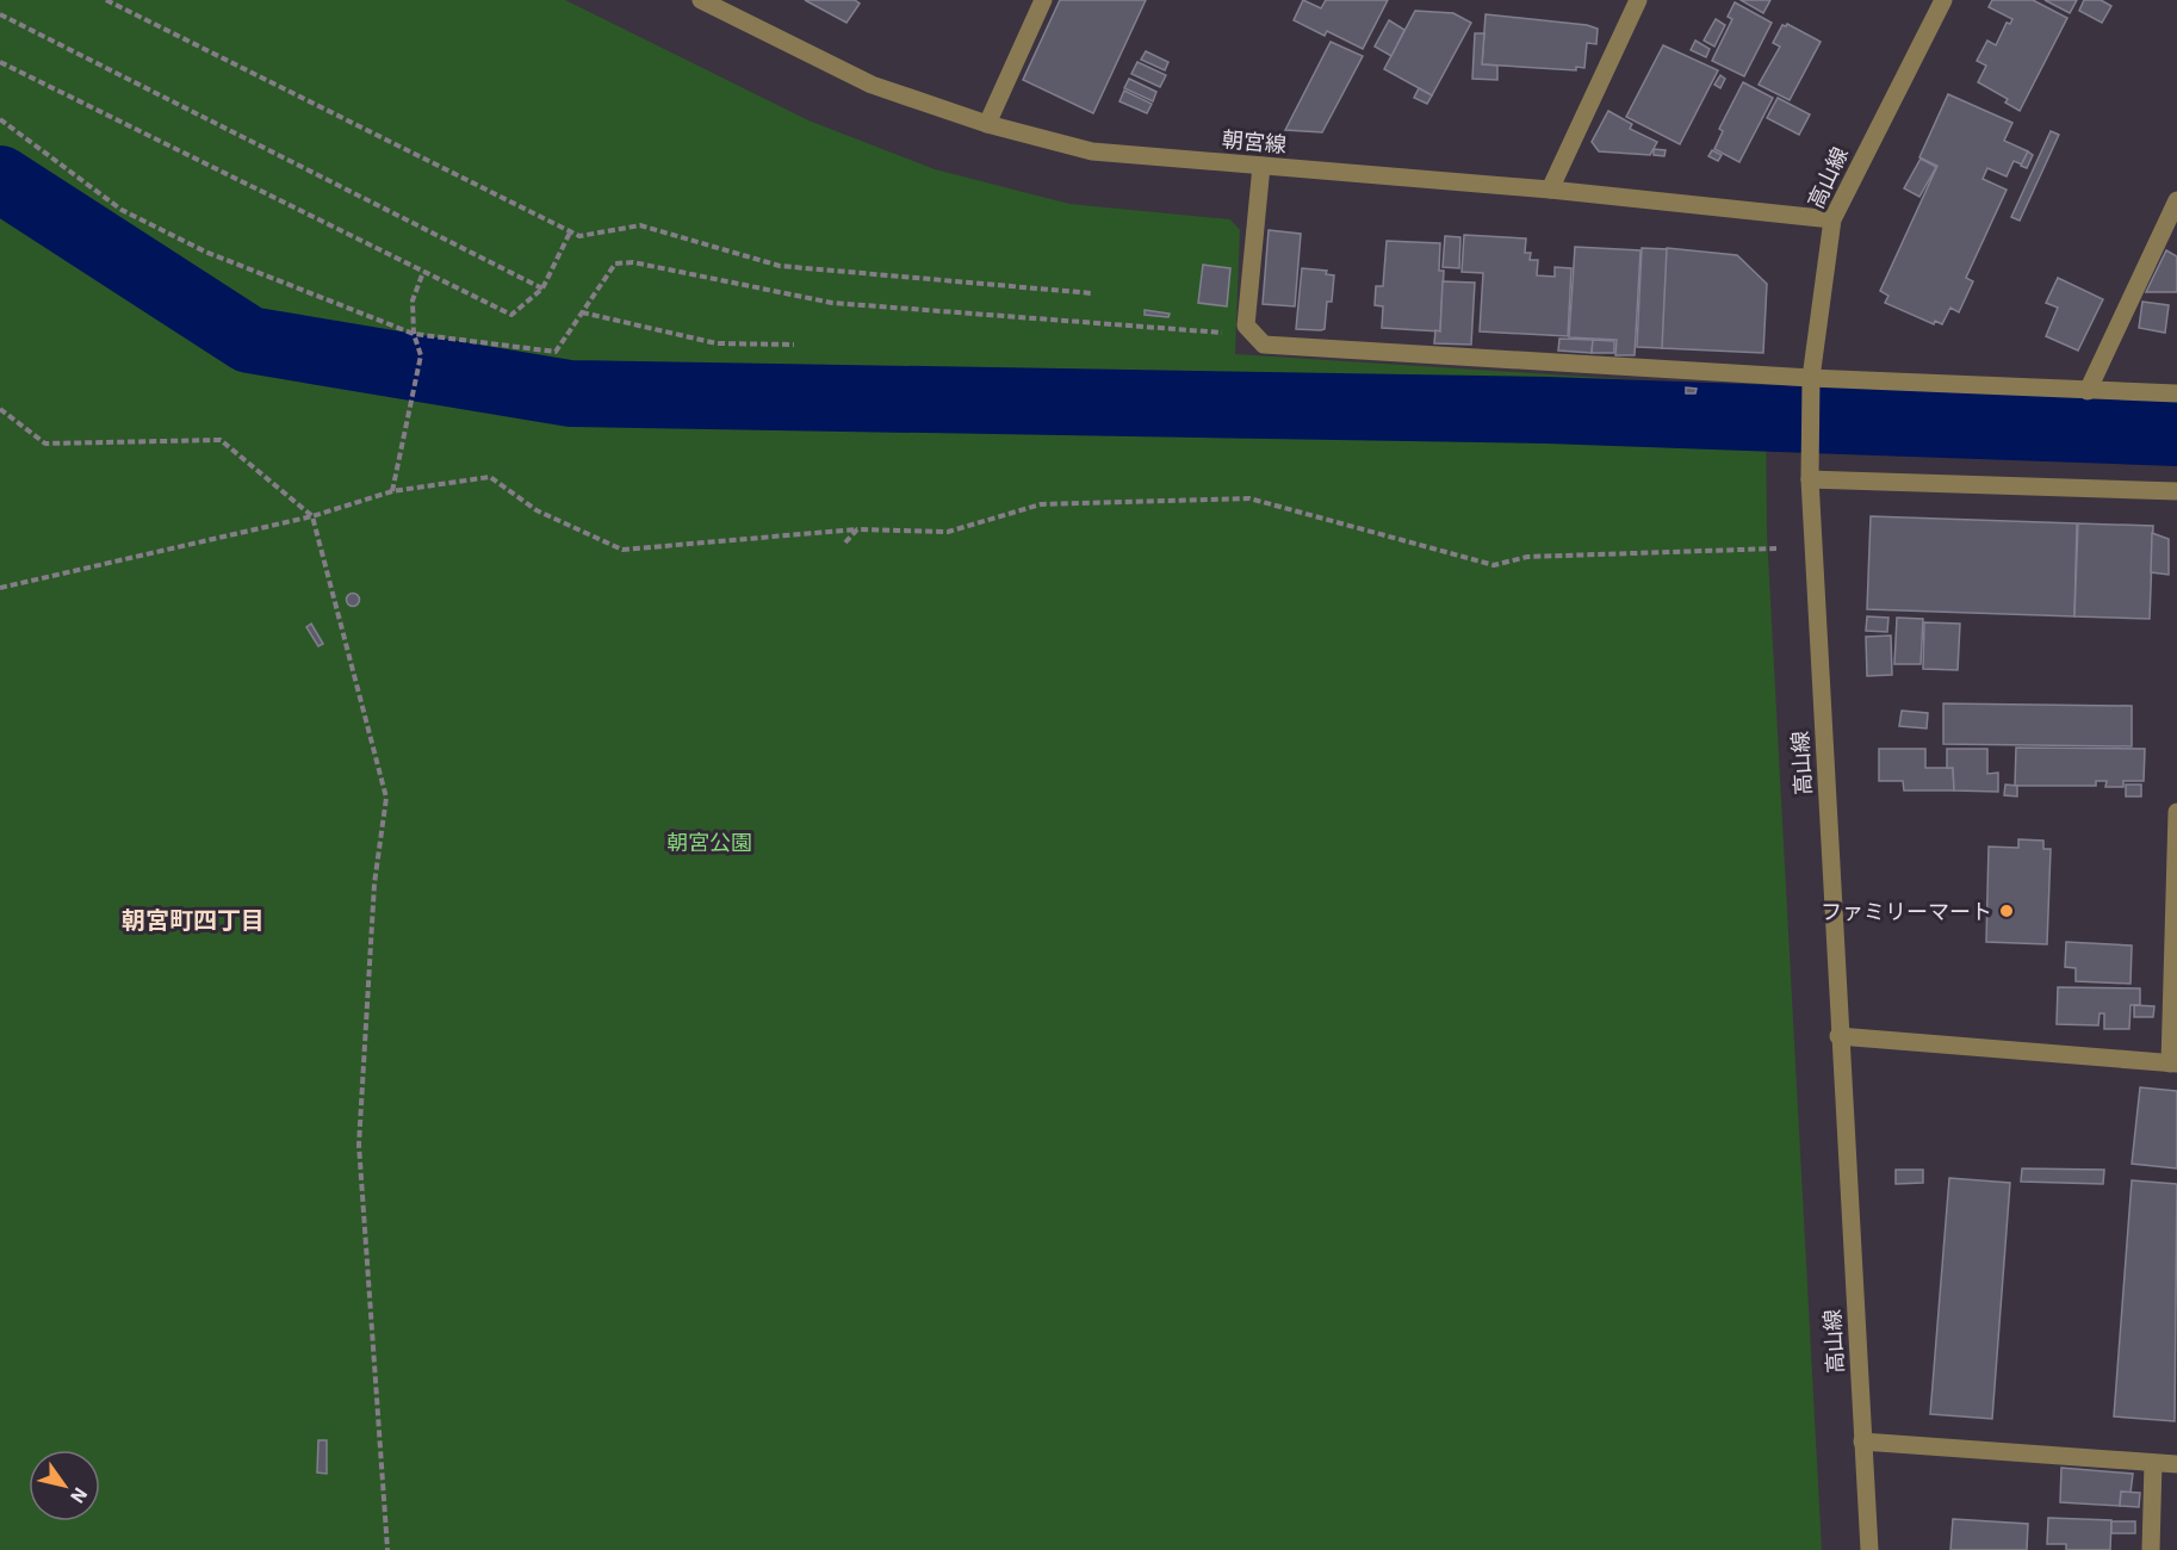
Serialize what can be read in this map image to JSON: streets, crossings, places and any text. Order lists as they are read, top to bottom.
{
  "streets": {
    "street": ["朝宮線", "高山線"]
  },
  "crossings": [
    ["朝宮線", "高山線"]
  ],
  "districts": ["朝宮町四丁目"],
  "parks": ["朝宮公園"],
  "places": ["ファミリーマート"],
  "north": "bottom right"
}
